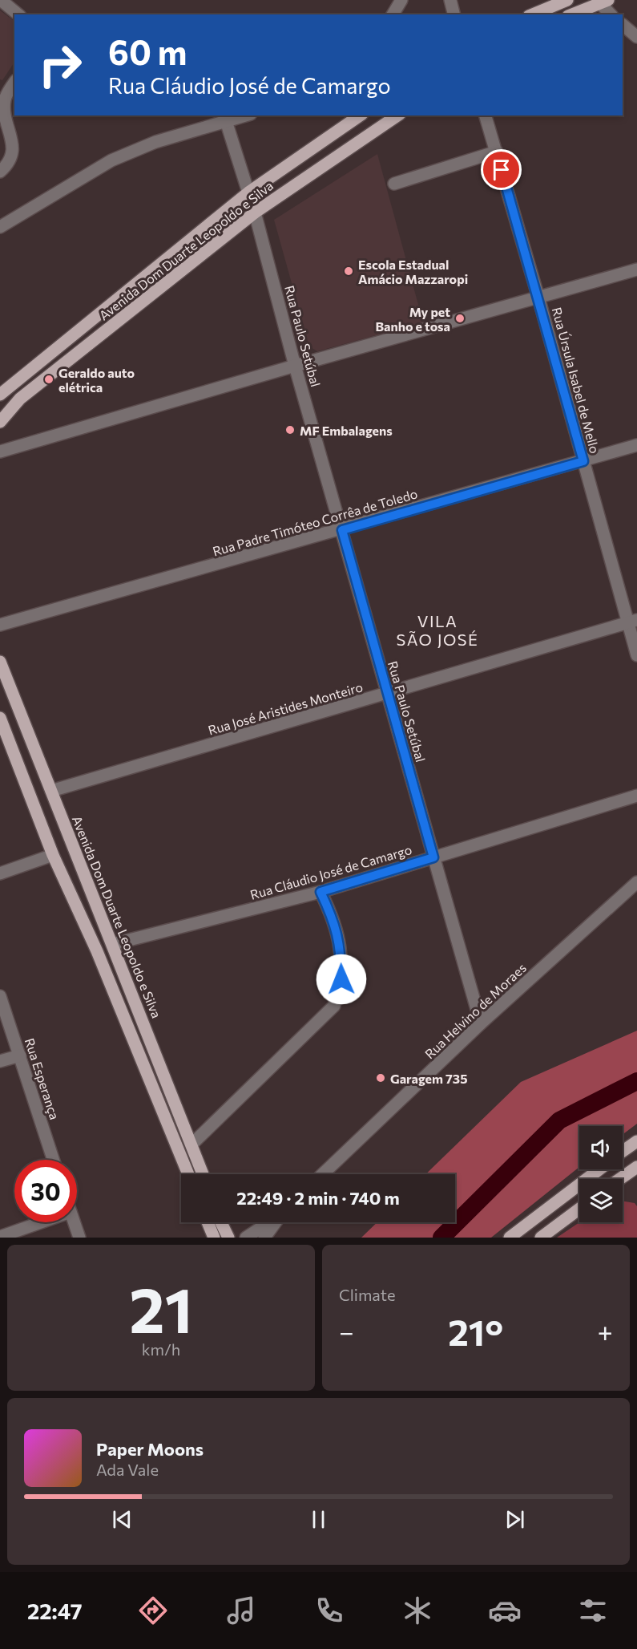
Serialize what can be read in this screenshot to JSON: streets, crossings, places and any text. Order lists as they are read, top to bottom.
{
  "streets": {
    "main road": ["Avenida Dom Duarte Leopoldo e Silva"],
    "street": [
      "Rua Paulo Setúbal",
      "Rua Úrsula Isabel de Mello",
      "Rua Padre Timóteo Corrêa de Toledo",
      "Rua José Aristides Monteiro",
      "Rua Cláudio José de Camargo",
      "Rua Helvino de Moraes",
      "Rua Esperança"
    ]
  },
  "crossings": [
    ["Avenida Dom Duarte Leopoldo e Silva", "Rua Paulo Setúbal"],
    ["Avenida Dom Duarte Leopoldo e Silva", "Rua José Aristides Monteiro"],
    ["Avenida Dom Duarte Leopoldo e Silva", "Rua Cláudio José de Camargo"],
    ["Rua Paulo Setúbal", "Rua Padre Timóteo Corrêa de Toledo"],
    ["Rua Paulo Setúbal", "Rua José Aristides Monteiro"],
    ["Rua Paulo Setúbal", "Rua Cláudio José de Camargo"],
    ["Rua Paulo Setúbal", "Rua Helvino de Moraes"],
    ["Rua Úrsula Isabel de Mello", "Rua Padre Timóteo Corrêa de Toledo"],
    ["Rua Úrsula Isabel de Mello", "Rua José Aristides Monteiro"]
  ],
  "districts": ["VILA SÃO JOSÉ"],
  "places": [
    "Escola Estadual Amácio Mazzaropi",
    "My pet Banho e tosa",
    "Geraldo auto elétrica",
    "MF Embalagens",
    "Garagem 735"
  ],
  "page": {
    "turn": ["60 m", "Rua Cláudio José de Camargo"],
    "limit": "30",
    "trip": "22:49 · 2 min · 740 m",
    "tile": [
      ["21", "km/h"],
      "Climate"
    ],
    "heat": ["−", "21°", "+"],
    "song": ["Paper Moons", "Ada Vale"],
    "tabs": "22:47"
  }
}
